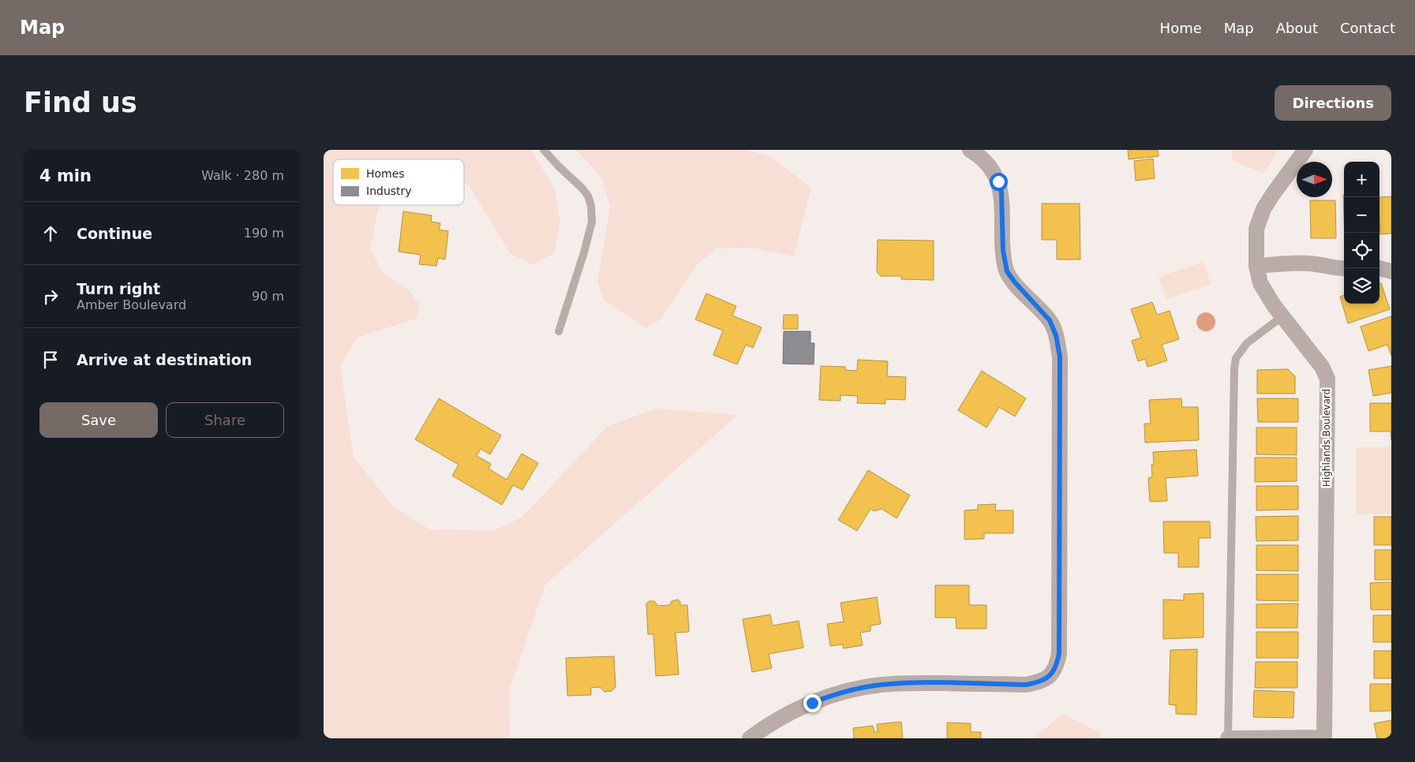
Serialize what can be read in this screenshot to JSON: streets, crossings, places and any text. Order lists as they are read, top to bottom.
{
  "streets": {
    "street": ["Highlands Boulevard"]
  },
  "legend": ["Homes", "Industry"],
  "north": "right",
  "page": {
    "header": "Map",
    "nav": [
      "Home",
      "Map",
      "About",
      "Contact"
    ],
    "buttons": [
      "Directions",
      ["Save", "Share"]
    ],
    "title": "Find us",
    "heading": ["4 min", "Walk · 280 m"],
    "map_buttons": ["+", "−"],
    "list": [
      ["Continue", "190 m"],
      ["Turn right", "Amber Boulevard", "90 m"],
      "Arrive at destination"
    ]
  }
}
